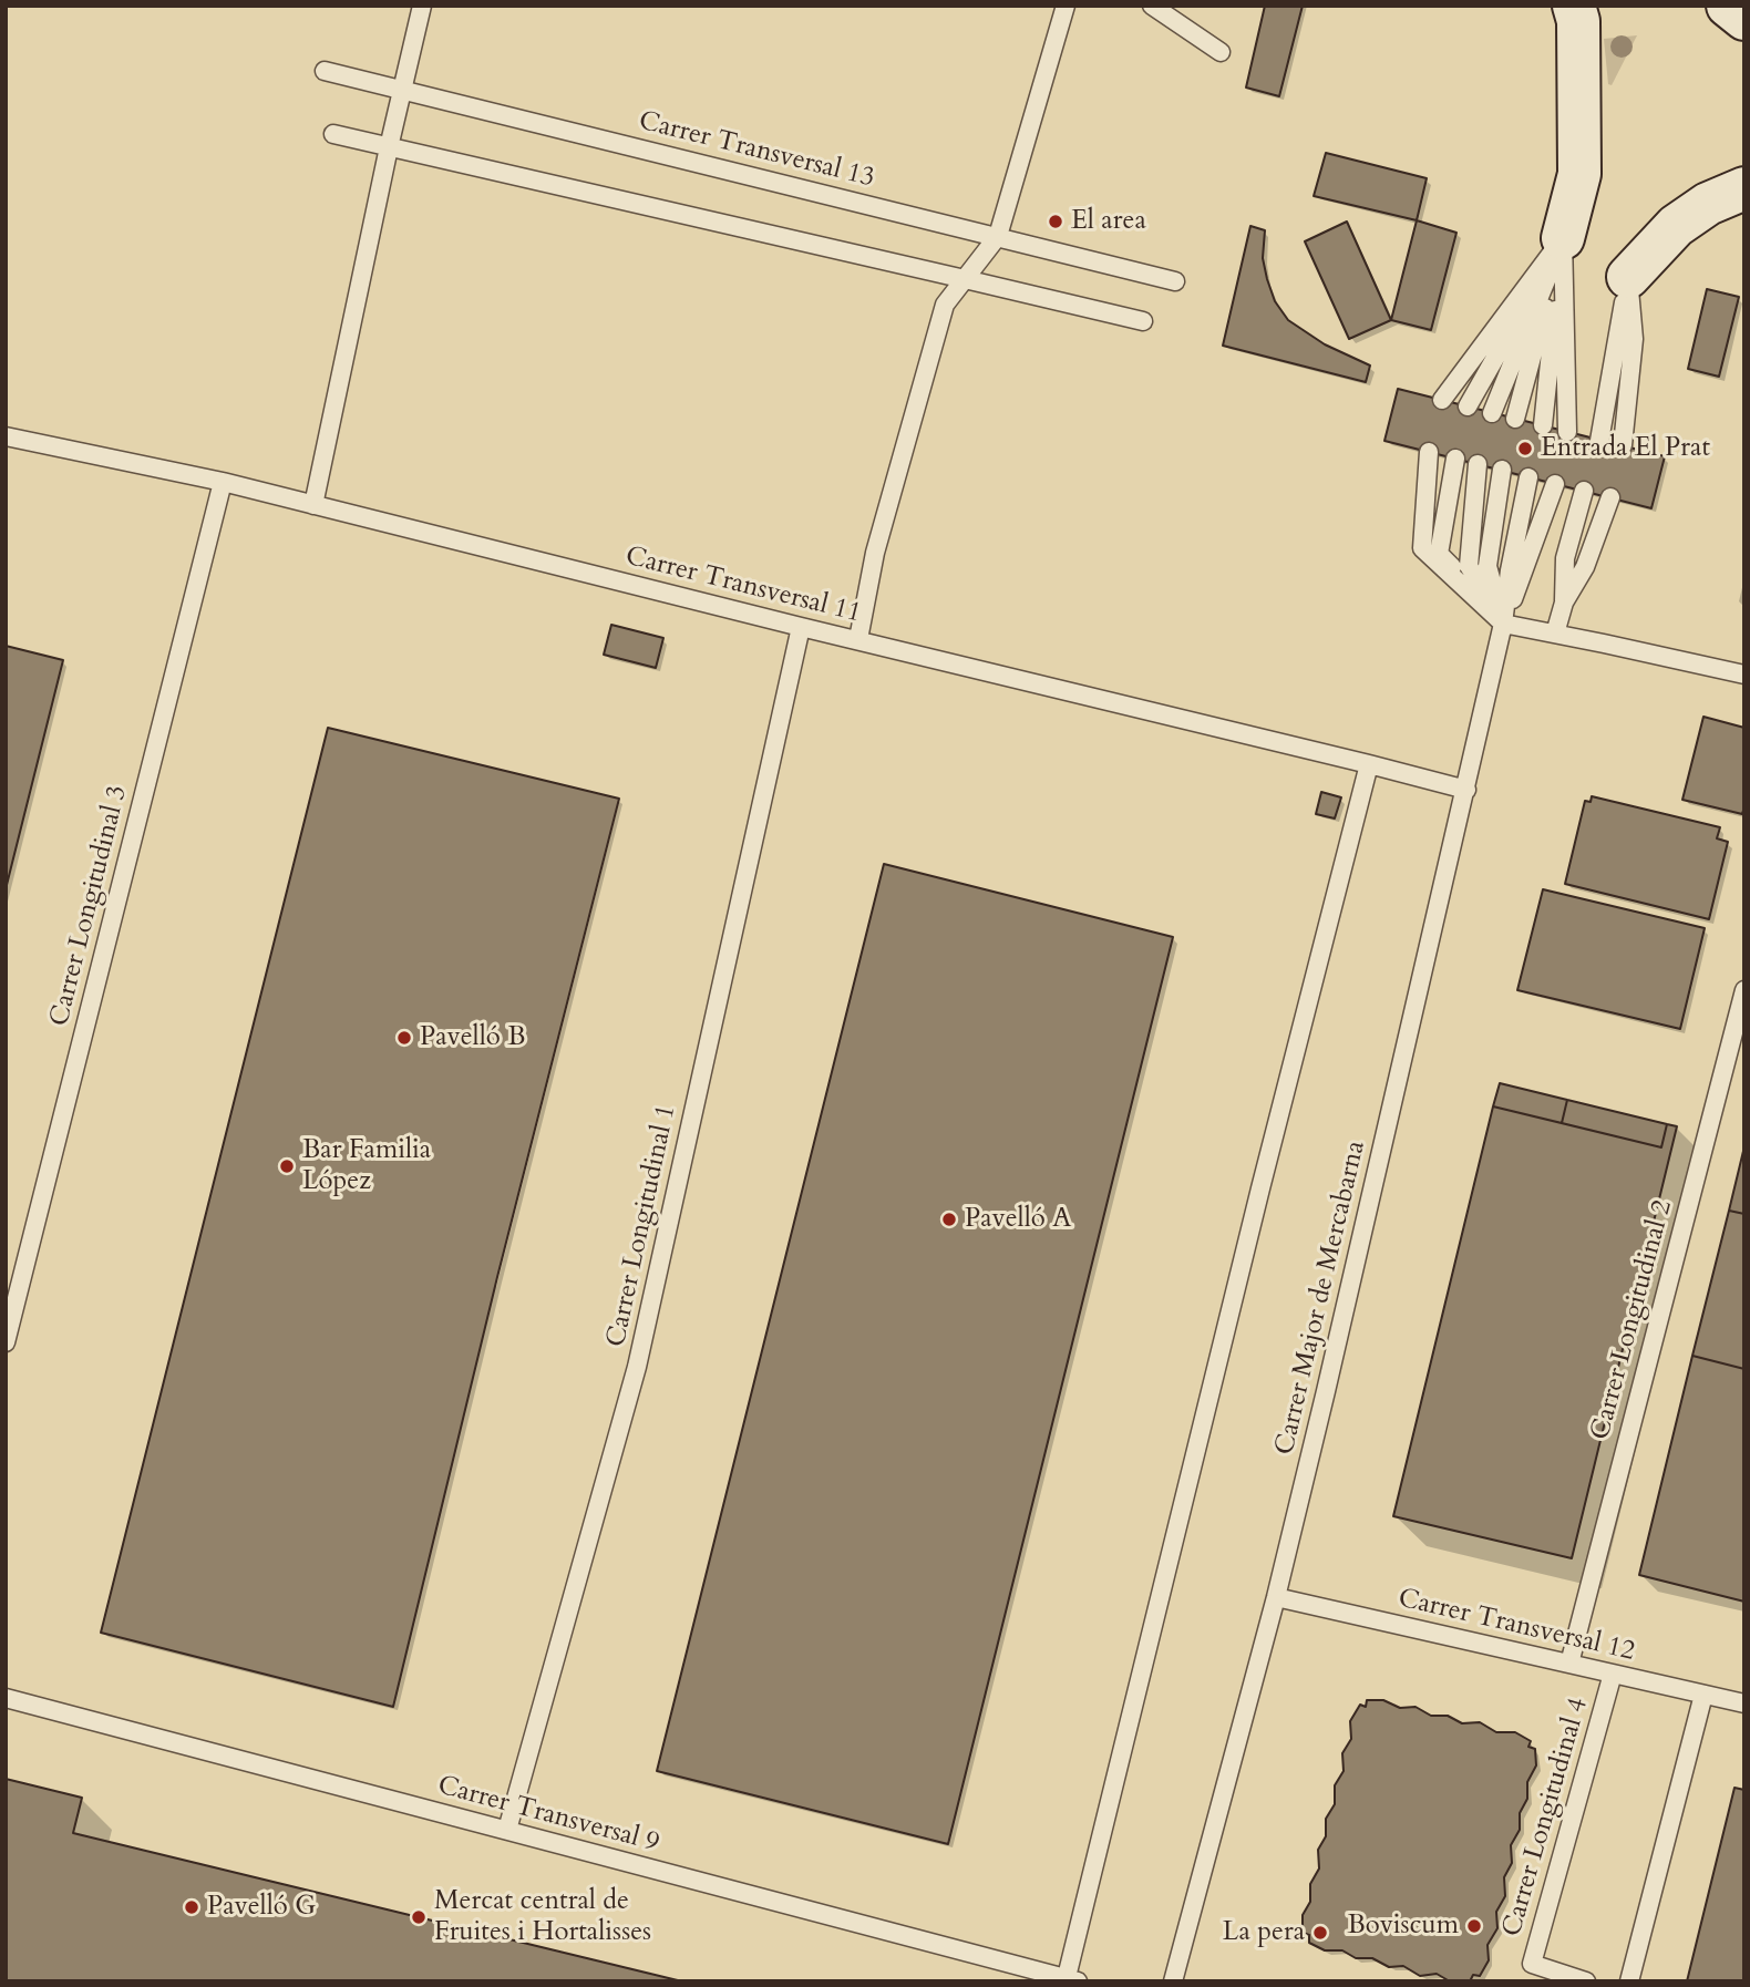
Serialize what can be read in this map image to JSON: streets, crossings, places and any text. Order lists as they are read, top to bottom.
{
  "streets": {
    "lane": [
      "Carrer Transversal 13",
      "Carrer Transversal 11",
      "Carrer Longitudinal 3",
      "Carrer Longitudinal 1",
      "Carrer Major de Mercabarna",
      "Carrer Longitudinal 2",
      "Carrer Transversal 12",
      "Carrer Transversal 9",
      "Carrer Longitudinal 4"
    ]
  },
  "crossings": [
    ["Carrer Transversal 11", "Carrer Longitudinal 3"],
    ["Carrer Transversal 11", "Carrer Longitudinal 1"],
    ["Carrer Transversal 11", "Carrer Major de Mercabarna"],
    ["Carrer Longitudinal 1", "Carrer Transversal 9"],
    ["Carrer Major de Mercabarna", "Carrer Transversal 12"],
    ["Carrer Longitudinal 2", "Carrer Transversal 12"],
    ["Carrer Transversal 12", "Carrer Longitudinal 4"]
  ],
  "places": [
    "El area",
    "Entrada El Prat",
    "Pavelló B",
    "Bar Familia López",
    "Pavelló A",
    "Pavelló G",
    "Mercat central de Fruites i Hortalisses",
    "Boviscum",
    "La pera"
  ]
}
